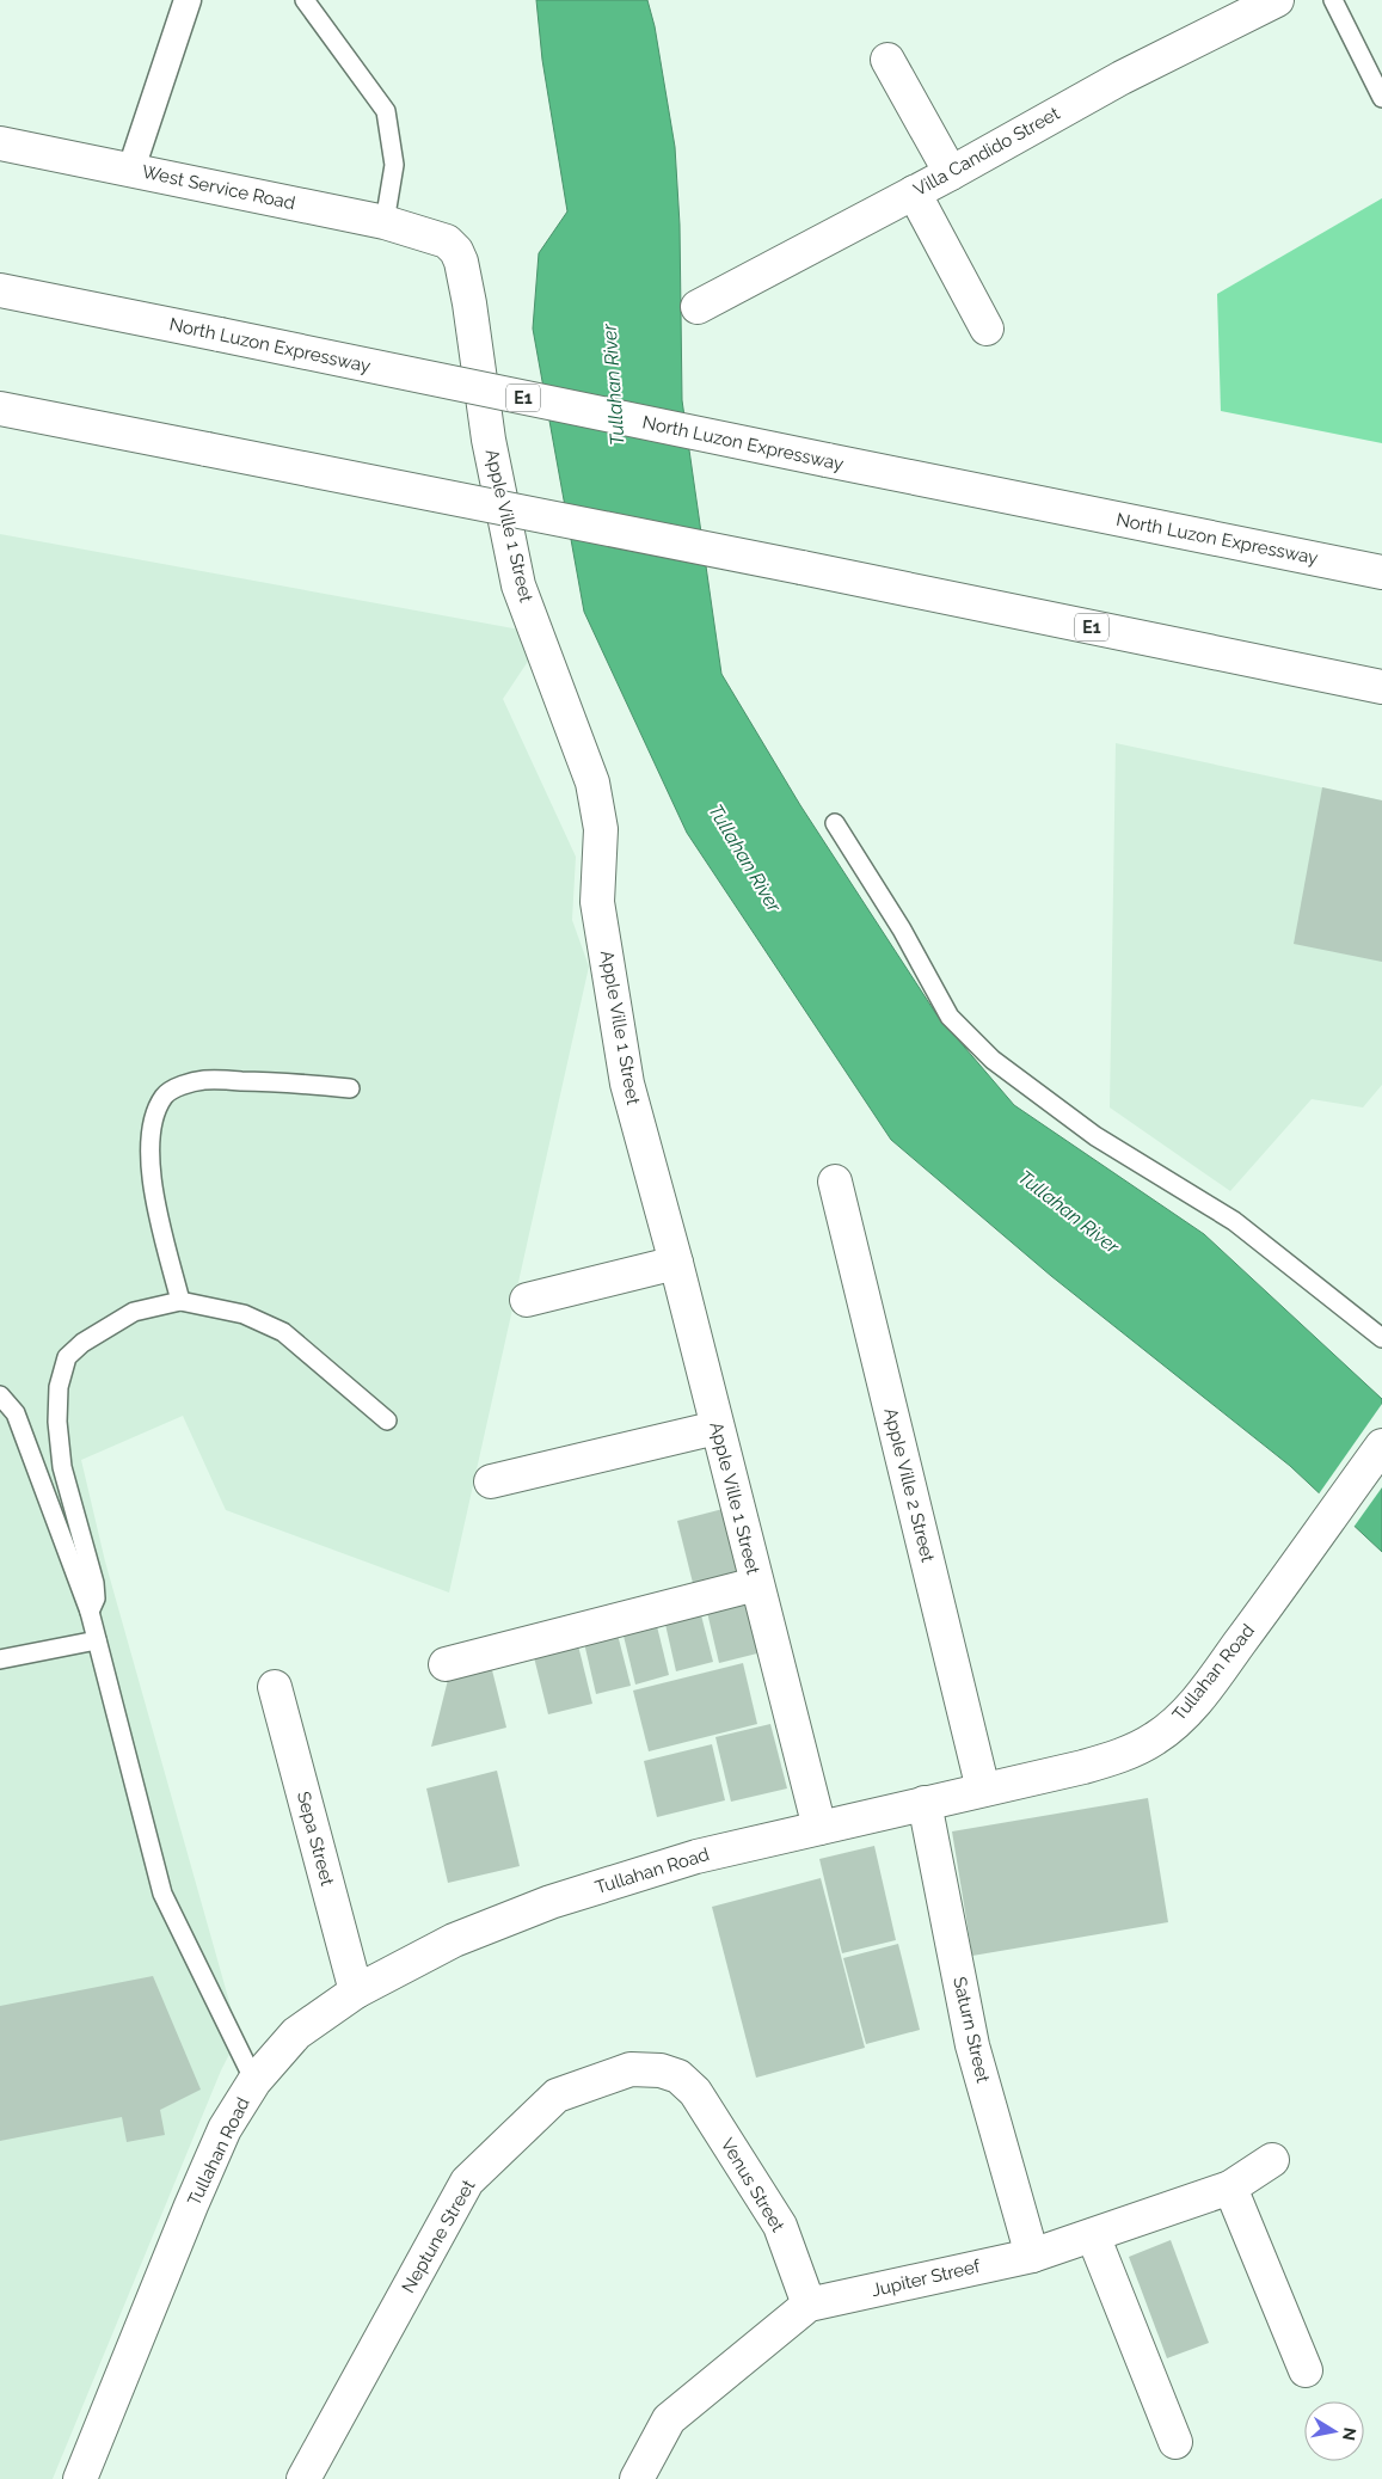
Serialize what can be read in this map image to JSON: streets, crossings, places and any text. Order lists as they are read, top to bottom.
{
  "streets": {
    "main road": [
      "Villa Candido Street",
      "West Service Road",
      "North Luzon Expressway",
      "E1",
      "Apple Ville 1 Street",
      "Apple Ville 2 Street",
      "Tullahan Road",
      "Sepa Street",
      "Saturn Street",
      "Venus Street",
      "Neptune Street",
      "Jupiter Streef"
    ]
  },
  "crossings": [
    ["West Service Road", "Apple Ville 1 Street"],
    ["Apple Ville 1 Street", "Tullahan Road"],
    ["Apple Ville 2 Street", "Tullahan Road"],
    ["Tullahan Road", "Sepa Street"],
    ["Tullahan Road", "Saturn Street"],
    ["Saturn Street", "Jupiter Streef"],
    ["Venus Street", "Neptune Street"],
    ["Venus Street", "Jupiter Streef"]
  ],
  "water": ["Tullahan River"],
  "north": "right"
}
